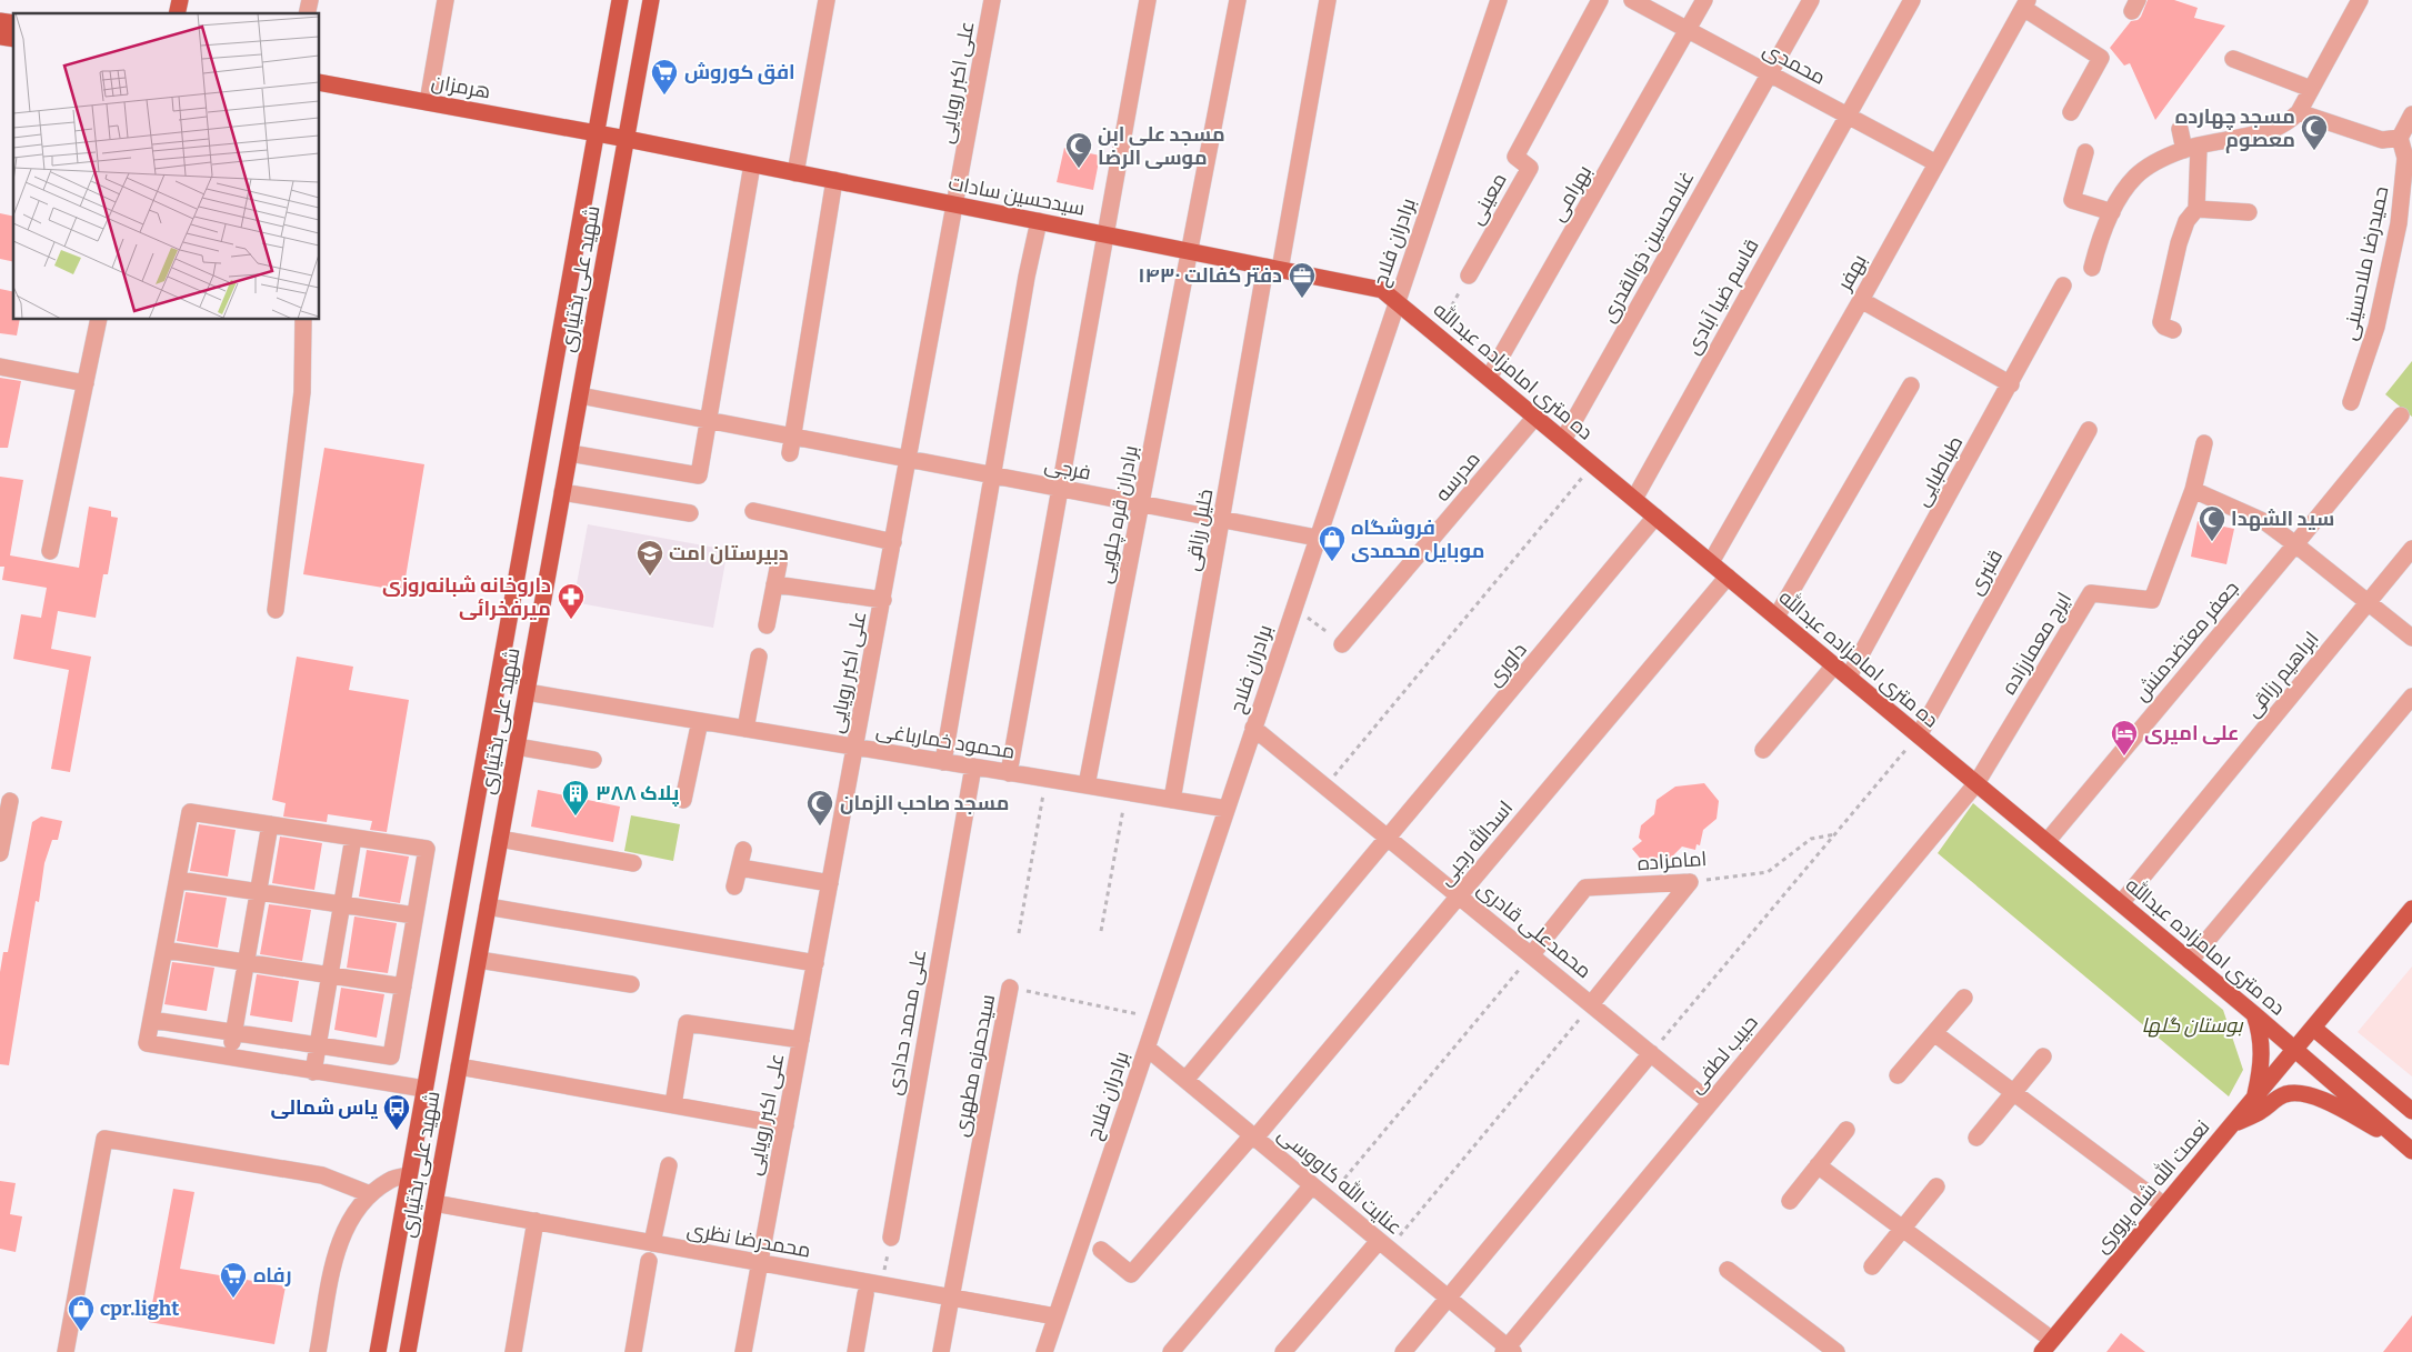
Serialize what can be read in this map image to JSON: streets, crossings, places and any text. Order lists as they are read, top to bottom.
{
  "streets": {
    "main road": [
      "هرمزان",
      "سیدحسین سادات",
      "شهید علی بختیاری",
      "ده متری امامزاده عبدالله",
      "نعمت الله شاه پروری"
    ],
    "street": [
      "محمدی",
      "علی اکبر رویایی",
      "بهرامی",
      "معینی",
      "برادران فلاح",
      "غلامحسین ذوالقدری",
      "حمیدرضا ملاحسینی",
      "بهفر",
      "قاسم ضیا آبادی",
      "فرجی",
      "طباطبایی",
      "مدرسه",
      "برادران قره چلویی",
      "خلیل رزاقی",
      "قنبری",
      "جعفر معتضدمنش",
      "ایرج معمارزاده",
      "داوری",
      "ابراهیم رزاقی",
      "محمود خمارباغی",
      "اسدالله رجبی",
      "امامزاده",
      "محمدعلی قادری",
      "علی محمد حدادی",
      "حبیب لطفی",
      "سیدحمزه مطهری",
      "عنایت‌ الله کاووسی",
      "محمدرضا نظری"
    ]
  },
  "crossings": [
    ["محمدی", "بهرامی"],
    ["محمدی", "غلامحسین ذوالقدری"],
    ["محمدی", "بهفر"],
    ["محمدی", "قاسم ضیا آبادی"],
    ["علی اکبر رویایی", "سیدحسین سادات"],
    ["علی اکبر رویایی", "فرجی"],
    ["علی اکبر رویایی", "محمود خمارباغی"],
    ["علی اکبر رویایی", "محمدرضا نظری"],
    ["هرمزان", "سیدحسین سادات"],
    ["هرمزان", "شهید علی بختیاری"],
    ["بهرامی", "ده متری امامزاده عبدالله"],
    ["سیدحسین سادات", "برادران فلاح"],
    ["سیدحسین سادات", "شهید علی بختیاری"],
    ["سیدحسین سادات", "ده متری امامزاده عبدالله"],
    ["سیدحسین سادات", "برادران قره چلویی"],
    ["سیدحسین سادات", "خلیل رزاقی"],
    ["برادران فلاح", "ده متری امامزاده عبدالله"],
    ["برادران فلاح", "فرجی"],
    ["برادران فلاح", "محمود خمارباغی"],
    ["برادران فلاح", "محمدعلی قادری"],
    ["برادران فلاح", "سیدحمزه مطهری"],
    ["برادران فلاح", "عنایت‌ الله کاووسی"],
    ["برادران فلاح", "محمدرضا نظری"],
    ["غلامحسین ذوالقدری", "ده متری امامزاده عبدالله"],
    ["بهفر", "ده متری امامزاده عبدالله"],
    ["شهید علی بختیاری", "فرجی"],
    ["شهید علی بختیاری", "محمود خمارباغی"],
    ["شهید علی بختیاری", "محمدرضا نظری"],
    ["قاسم ضیا آبادی", "ده متری امامزاده عبدالله"],
    ["ده متری امامزاده عبدالله", "طباطبایی"],
    ["ده متری امامزاده عبدالله", "مدرسه"],
    ["ده متری امامزاده عبدالله", "قنبری"],
    ["ده متری امامزاده عبدالله", "جعفر معتضدمنش"],
    ["ده متری امامزاده عبدالله", "ایرج معمارزاده"],
    ["ده متری امامزاده عبدالله", "داوری"],
    ["ده متری امامزاده عبدالله", "ابراهیم رزاقی"],
    ["ده متری امامزاده عبدالله", "اسدالله رجبی"],
    ["ده متری امامزاده عبدالله", "حبیب لطفی"],
    ["ده متری امامزاده عبدالله", "نعمت الله شاه پروری"],
    ["فرجی", "برادران قره چلویی"],
    ["فرجی", "خلیل رزاقی"],
    ["برادران قره چلویی", "محمود خمارباغی"],
    ["خلیل رزاقی", "محمود خمارباغی"],
    ["ایرج معمارزاده", "حبیب لطفی"],
    ["داوری", "محمدعلی قادری"],
    ["محمود خمارباغی", "علی محمد حدادی"],
    ["اسدالله رجبی", "محمدعلی قادری"],
    ["اسدالله رجبی", "عنایت‌ الله کاووسی"],
    ["امامزاده", "محمدعلی قادری"],
    ["محمدعلی قادری", "حبیب لطفی"],
    ["حبیب لطفی", "عنایت‌ الله کاووسی"],
    ["سیدحمزه مطهری", "محمدرضا نظری"]
  ],
  "parks": ["بوستان گلها"],
  "places": {
    "supermarket": ["افق کوروش", "رفاه"],
    "mosque": [
      "مسجد چهارده معصوم",
      "مسجد علی ابن موسی الرضا",
      "سید الشهدا",
      "مسجد صاحب الزمان"
    ],
    "office": ["دفتر کفالت ۱۴۳۰"],
    "shop": ["فروشگاه موبایل محمدی", "cpr.light"],
    "school or university": ["دبیرستان امت"],
    "pharmacy": ["داروخانه شبانه‌روزی میرفخرائی"],
    "hotel": ["علی امیری"],
    "building": ["پلاک ۳۸۸"],
    "bus stop": ["یاس شمالی"]
  }
}
